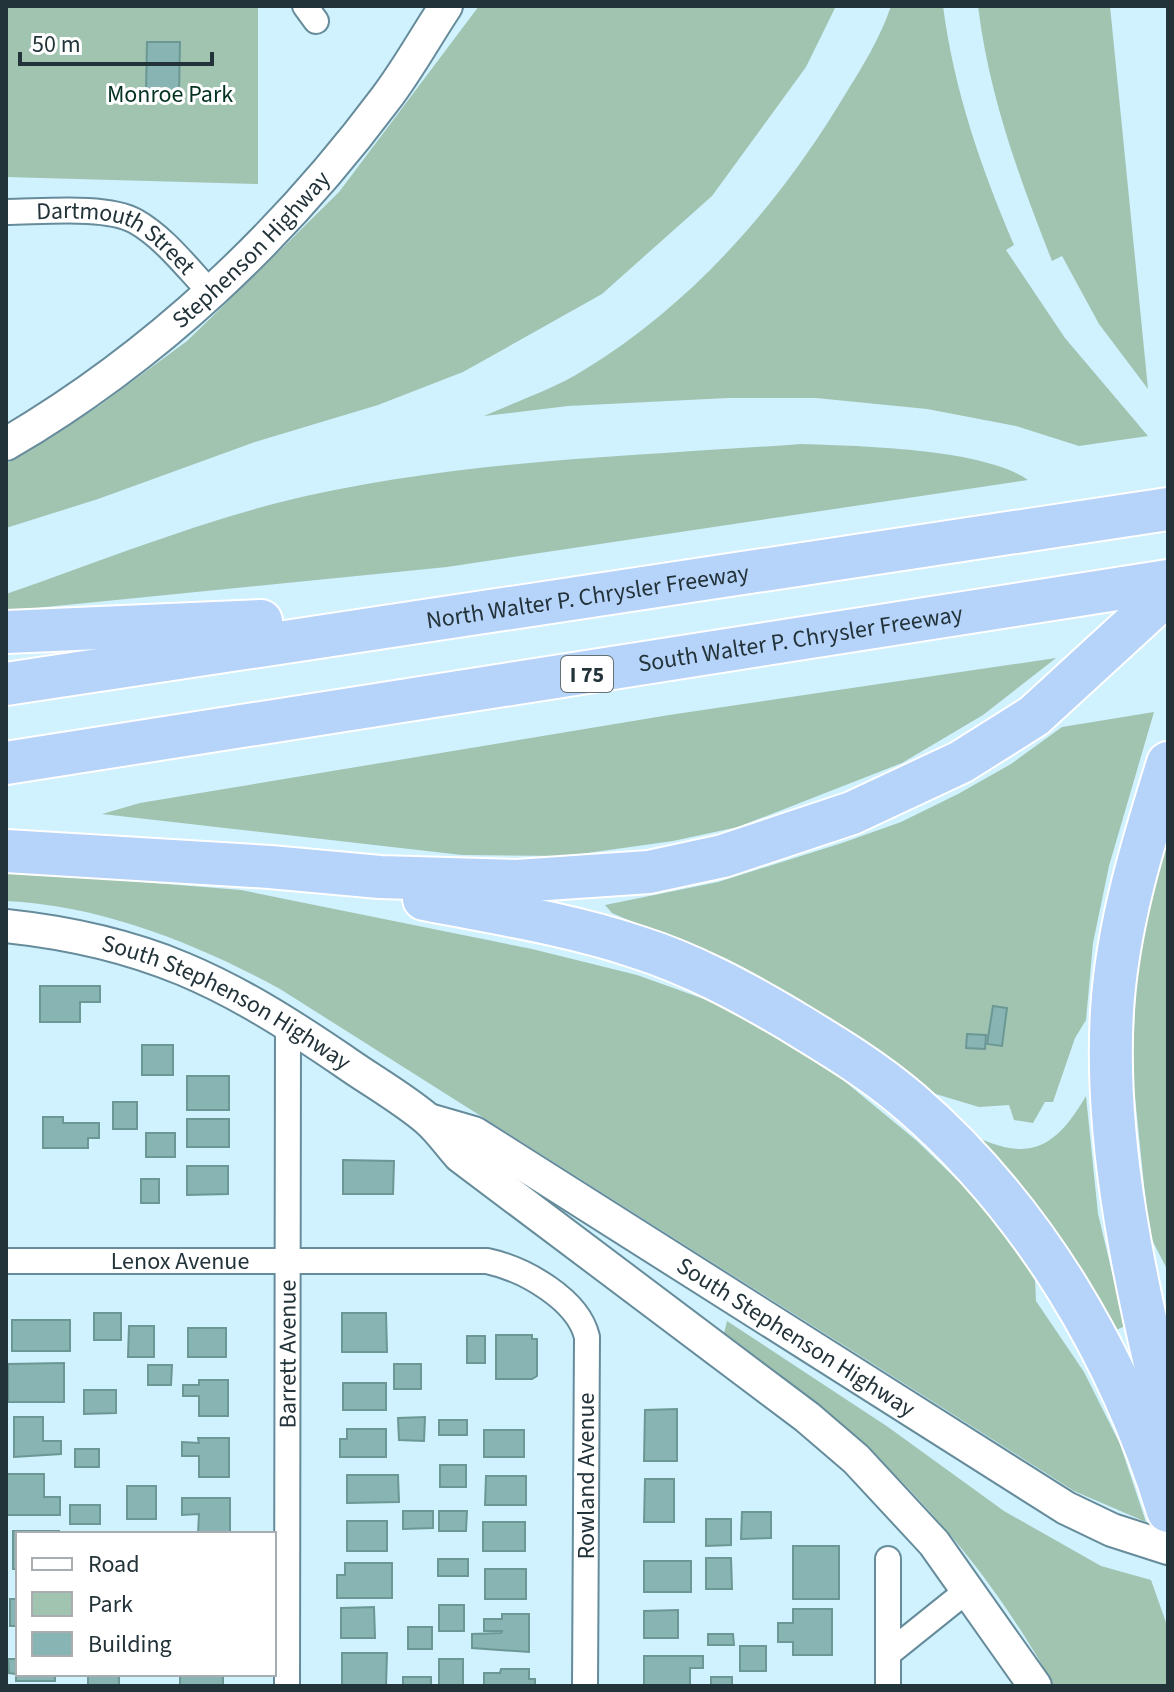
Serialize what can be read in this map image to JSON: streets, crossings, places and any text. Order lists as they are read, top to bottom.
{
  "streets": {
    "highway": ["North Walter P. Chrysler Freeway", "South Walter P. Chrysler Freeway", "I 75"],
    "main road": ["Stephenson Highway", "South Stephenson Highway"],
    "street": [
      "Dartmouth Street",
      "Lenox Avenue",
      "Barrett Avenue",
      "Rowland Avenue"
    ]
  },
  "crossings": [
    ["Dartmouth Street", "Stephenson Highway"],
    ["South Stephenson Highway", "Barrett Avenue"],
    ["Lenox Avenue", "Barrett Avenue"],
    ["Lenox Avenue", "Rowland Avenue"]
  ],
  "parks": ["Monroe Park"],
  "legend": ["Road", "Park", "Building"],
  "scale_bar": "50 m"
}
